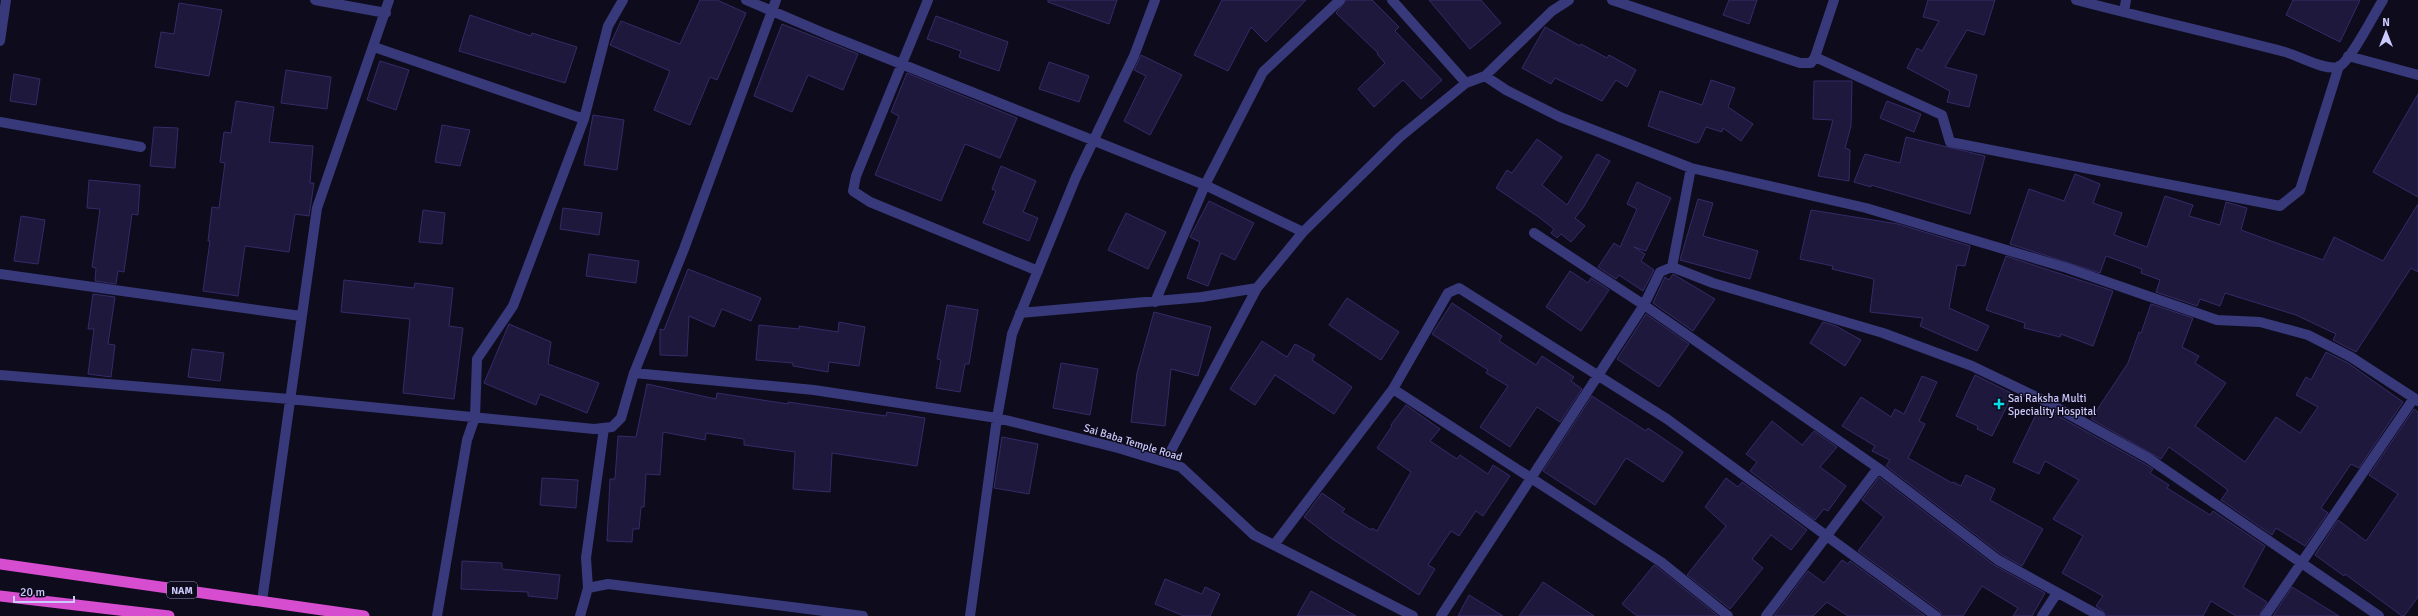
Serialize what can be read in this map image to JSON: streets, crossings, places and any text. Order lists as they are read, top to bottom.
{
  "streets": {
    "highway": ["NAM"],
    "street": ["Sai Baba Temple Road"]
  },
  "places": {
    "health": ["Sai Raksha Multi Speciality Hospital"]
  },
  "scale_bar": "20 m",
  "north": "top"
}
